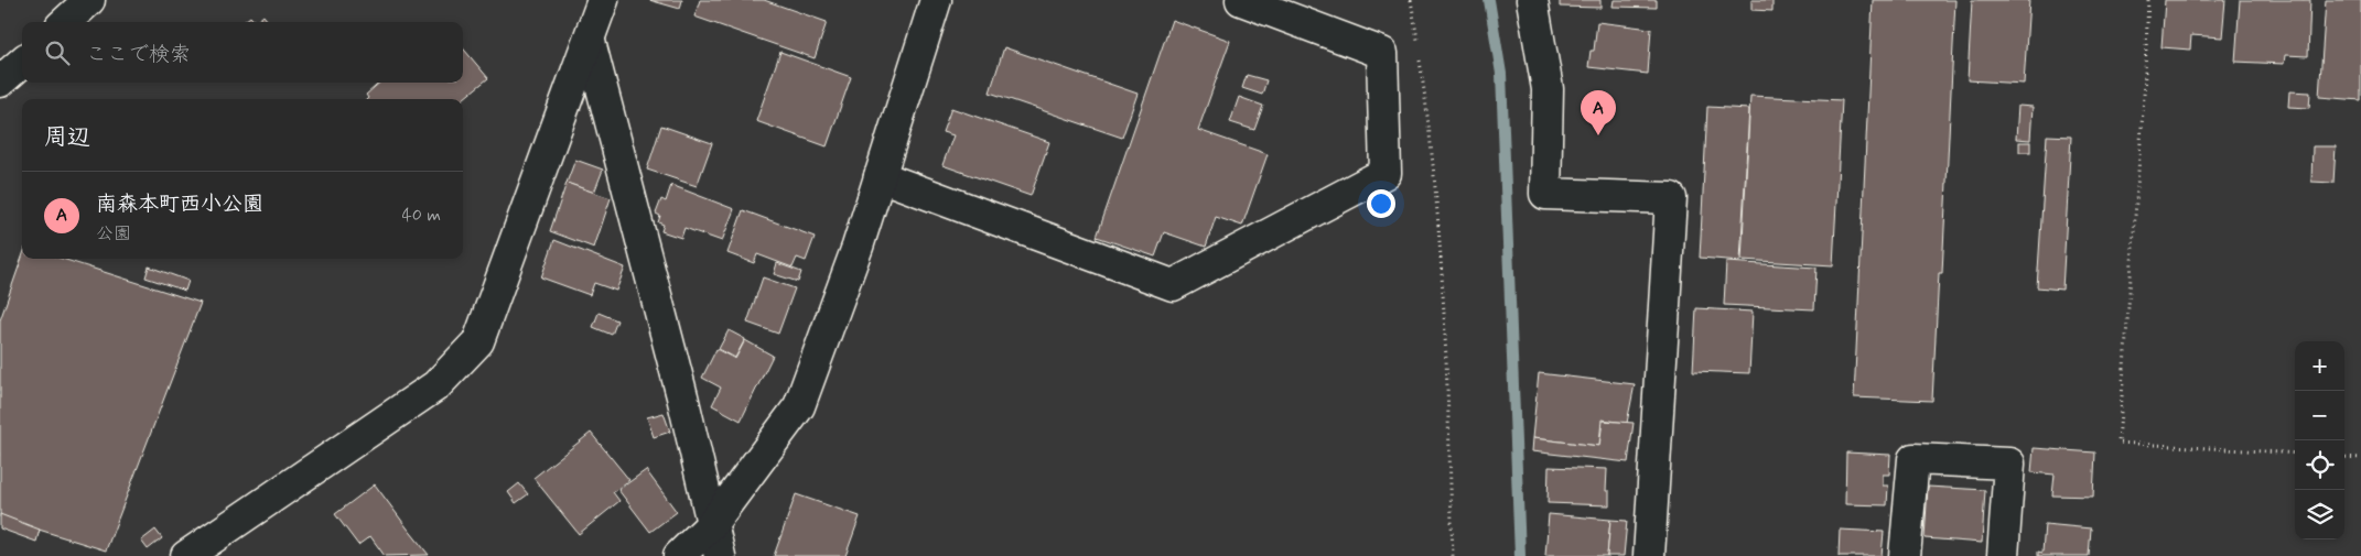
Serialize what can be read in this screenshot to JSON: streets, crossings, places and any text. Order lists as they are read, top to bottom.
{
  "page": {
    "search": "ここで検索",
    "pins": "A",
    "heading": "周辺",
    "list": [
      {
        "mark": "A",
        "name": "南森本町西小公園",
        "note": "公園",
        "value": "40 m"
      }
    ],
    "map_buttons": ["+", "−"]
  }
}
